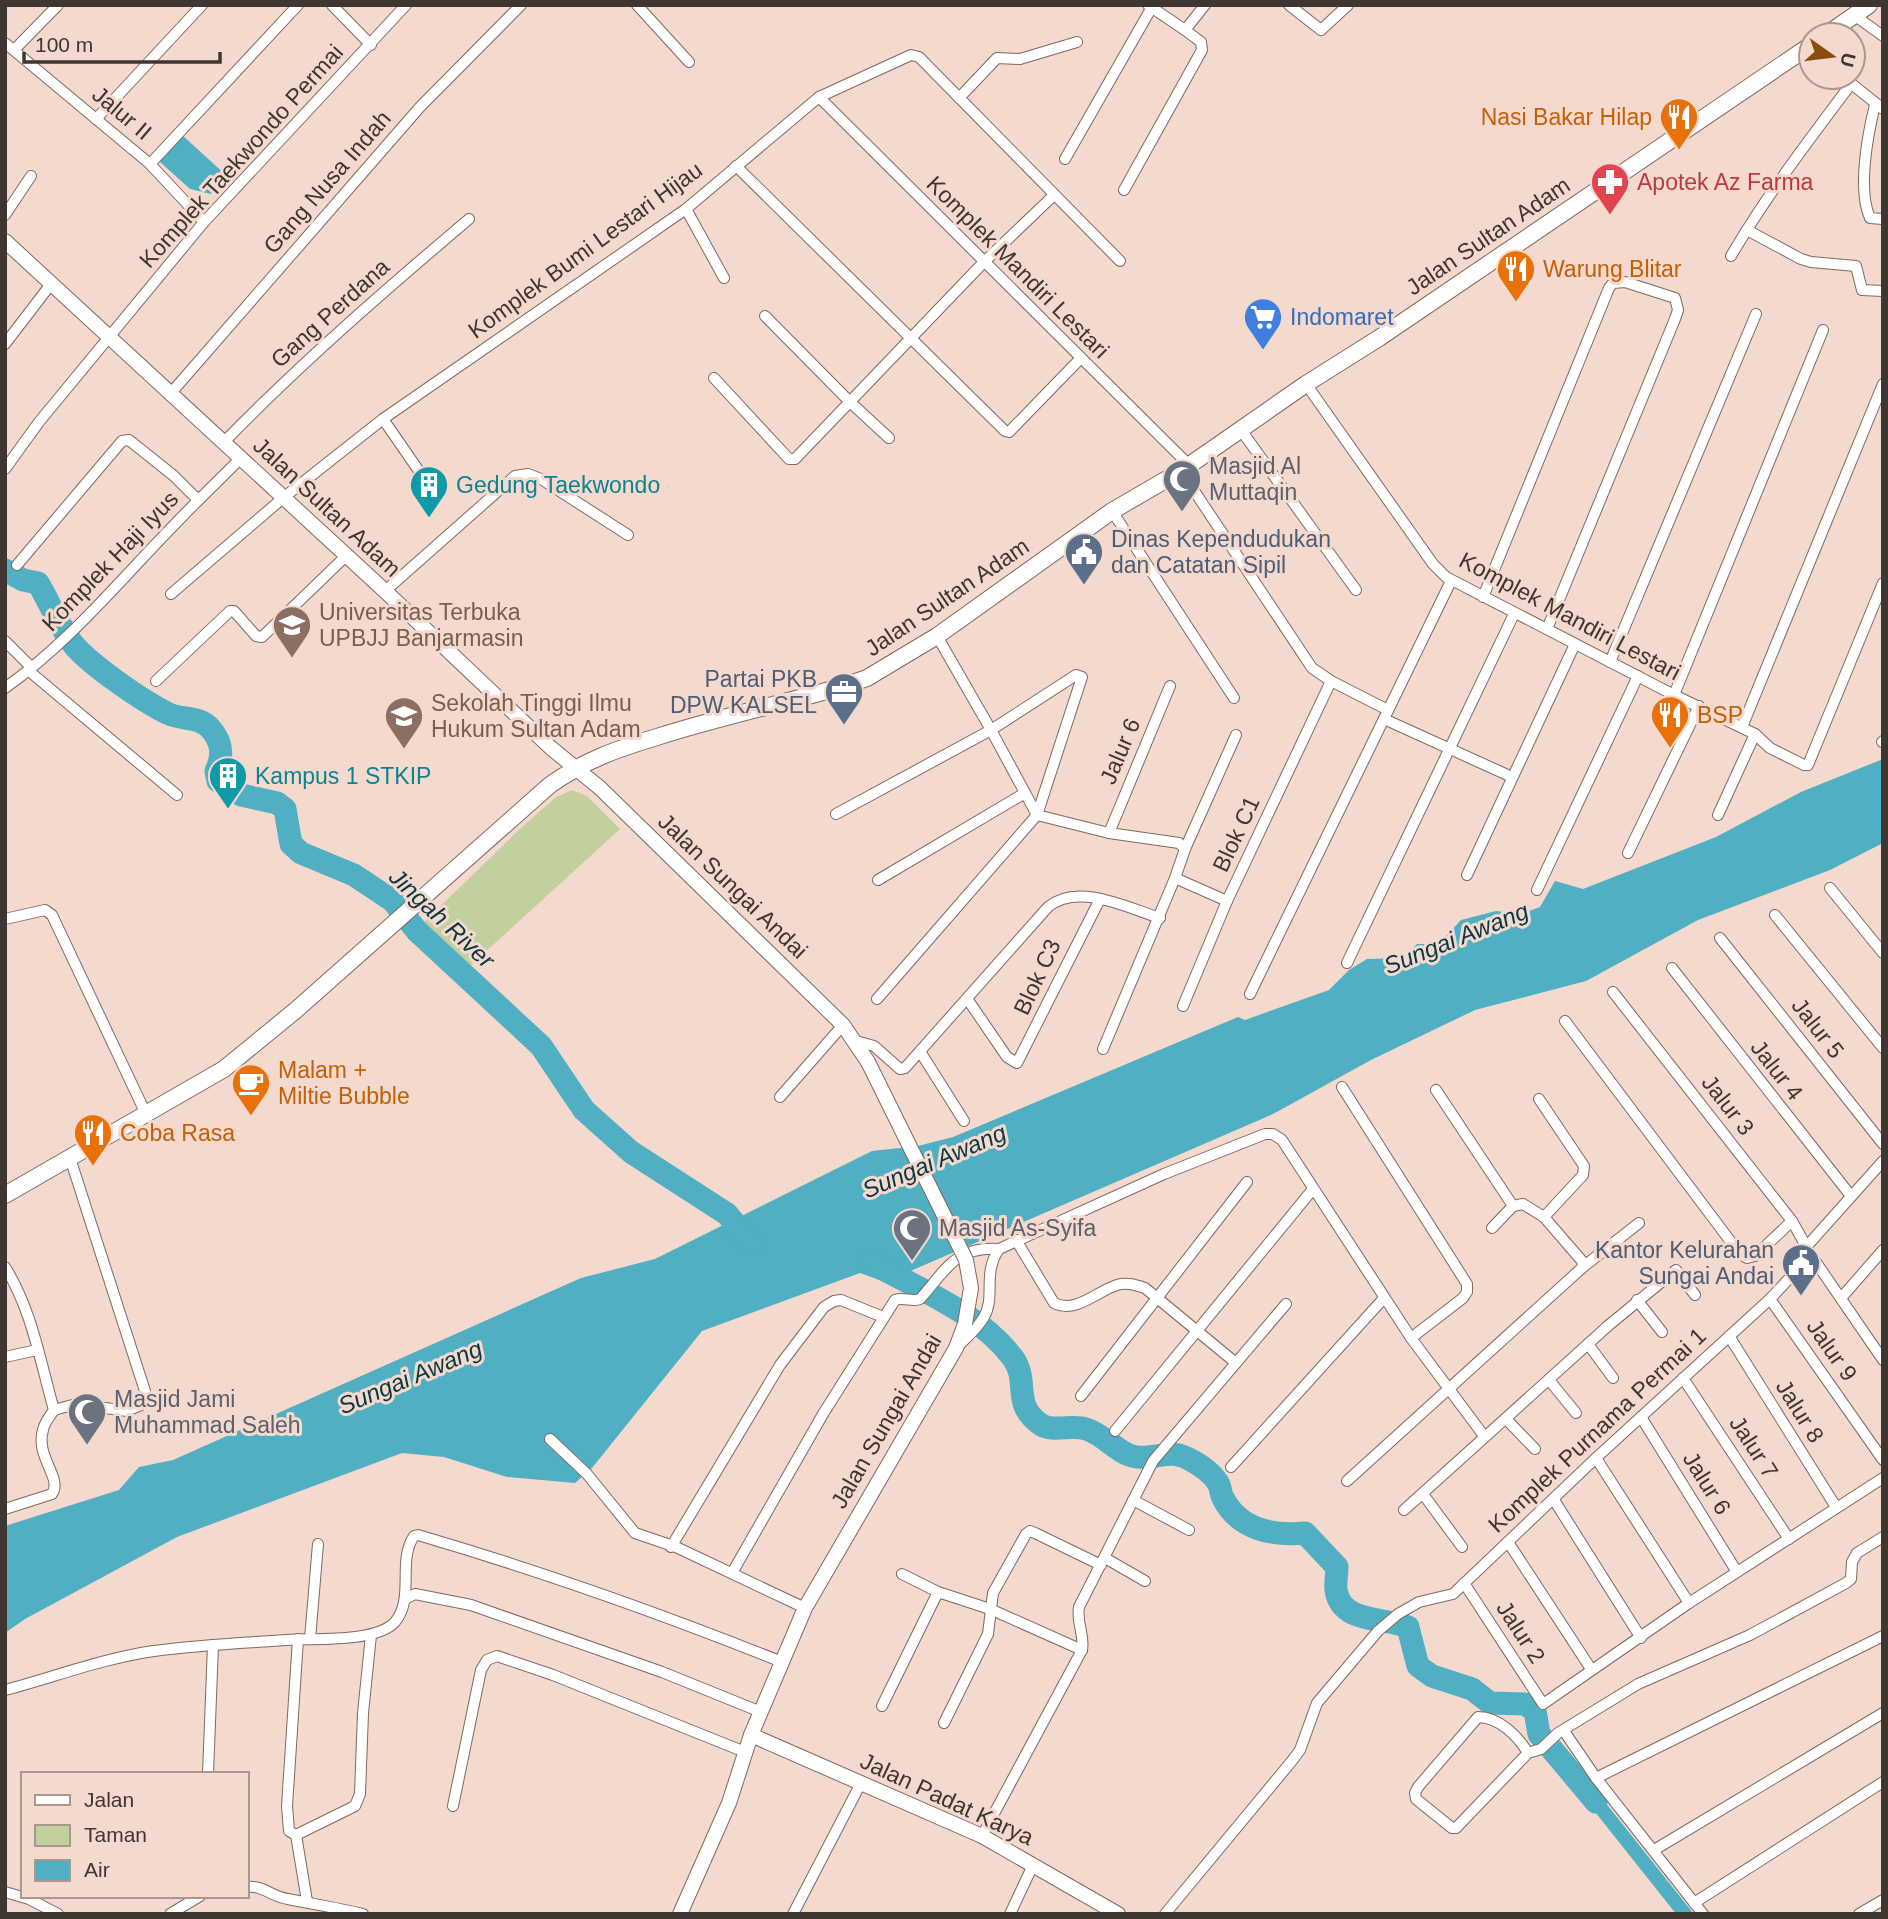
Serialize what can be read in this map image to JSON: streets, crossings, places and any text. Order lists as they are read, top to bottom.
{
  "streets": {
    "main road": ["Jalan Sultan Adam"],
    "street": [
      "Jalur II",
      "Komplek Taekwondo Permai",
      "Gang Nusa Indah",
      "Komplek Bumi Lestari Hijau",
      "Komplek Mandiri Lestari",
      "Gang Perdana",
      "Komplek Haji Iyus",
      "Jalur 6",
      "Blok C1",
      "Jalan Sungai Andai",
      "Blok C3",
      "Jalur 5",
      "Jalur 4",
      "Jalur 3",
      "Jalur 9",
      "Jalur 8",
      "Komplek Purnama Permai 1",
      "Jalur 7",
      "Jalur 2",
      "Jalan Padat Karya"
    ]
  },
  "crossings": [
    ["Jalur II", "Komplek Taekwondo Permai"],
    ["Komplek Taekwondo Permai", "Jalan Sultan Adam"],
    ["Gang Nusa Indah", "Jalan Sultan Adam"],
    ["Jalan Sultan Adam", "Komplek Bumi Lestari Hijau"],
    ["Jalan Sultan Adam", "Komplek Mandiri Lestari"],
    ["Jalan Sultan Adam", "Gang Perdana"],
    ["Jalan Sultan Adam", "Komplek Haji Iyus"],
    ["Jalan Sultan Adam", "Jalan Sungai Andai"],
    ["Komplek Bumi Lestari Hijau", "Komplek Mandiri Lestari"],
    ["Komplek Mandiri Lestari", "Blok C1"],
    ["Jalur 6", "Komplek Purnama Permai 1"],
    ["Jalan Sungai Andai", "Jalan Padat Karya"],
    ["Jalur 4", "Komplek Purnama Permai 1"],
    ["Jalur 3", "Komplek Purnama Permai 1"],
    ["Jalur 9", "Komplek Purnama Permai 1"],
    ["Jalur 8", "Komplek Purnama Permai 1"],
    ["Komplek Purnama Permai 1", "Jalur 7"],
    ["Komplek Purnama Permai 1", "Jalur 2"]
  ],
  "water": ["Jingah River", "Sungai Awang"],
  "places": {
    "restaurant": [
      "Nasi Bakar Hilap",
      "Warung Blitar",
      "BSP",
      "Coba Rasa"
    ],
    "pharmacy": ["Apotek Az Farma"],
    "supermarket": ["Indomaret"],
    "mosque": ["Masjid Al Muttaqin", "Masjid As-Syifa", "Masjid Jami Muhammad Saleh"],
    "building": ["Gedung Taekwondo", "Kampus 1 STKIP"],
    "public building": ["Dinas Kependudukan dan Catatan Sipil", "Kantor Kelurahan Sungai Andai"],
    "school or university": ["Universitas Terbuka UPBJJ Banjarmasin", "Sekolah Tinggi Ilmu Hukum Sultan Adam"],
    "office": ["Partai PKB DPW KALSEL"],
    "cafe": ["Malam + Miltie Bubble"]
  },
  "legend": ["Jalan", "Taman", "Air"],
  "scale_bar": "100 m",
  "north": "right"
}
